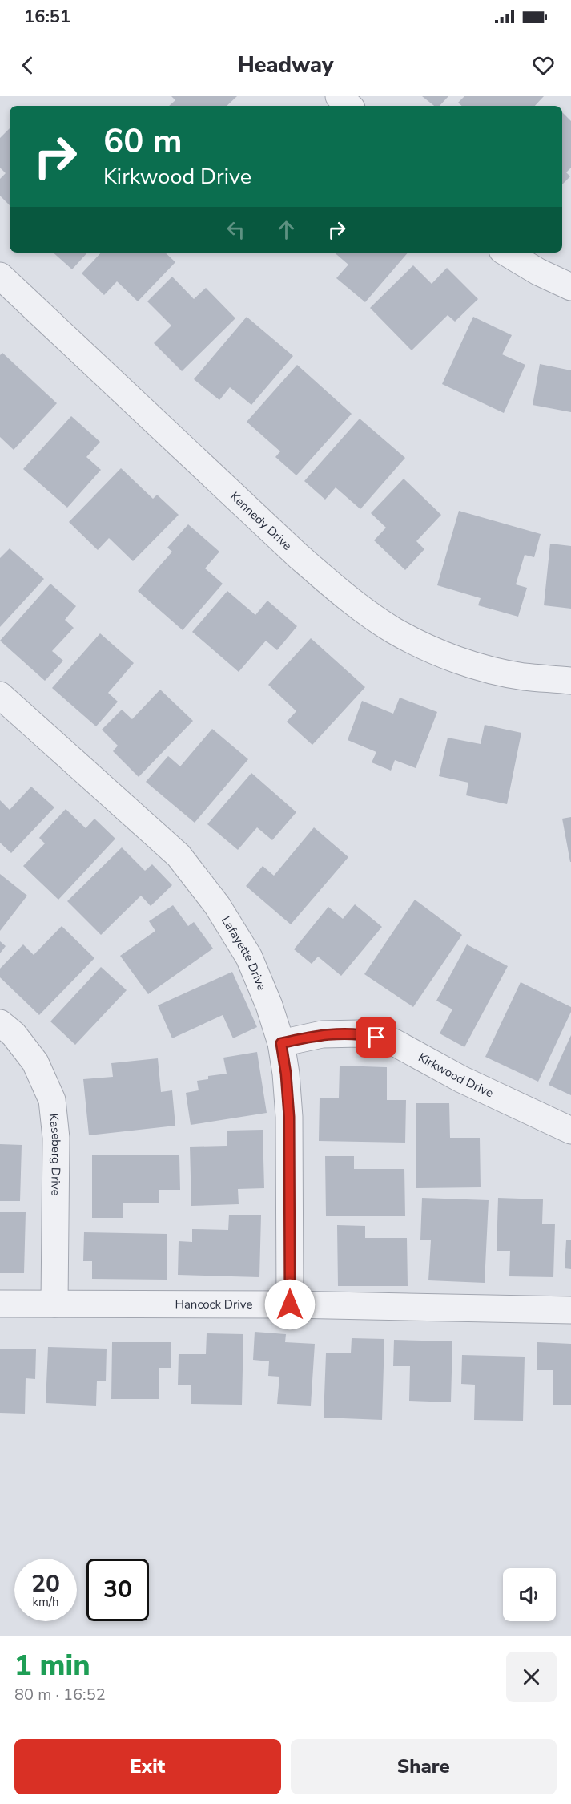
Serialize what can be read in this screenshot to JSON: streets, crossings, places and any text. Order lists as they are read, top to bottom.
{
  "streets": {
    "street": [
      "Kennedy Drive",
      "Lafayette Drive",
      "Kirkwood Drive",
      "Kaseberg Drive",
      "Hancock Drive"
    ]
  },
  "crossings": [
    ["Lafayette Drive", "Kirkwood Drive"],
    ["Lafayette Drive", "Hancock Drive"],
    ["Kaseberg Drive", "Hancock Drive"]
  ],
  "page": {
    "status": "16:51",
    "header": "Headway",
    "turn": ["60 m", "Kirkwood Drive"],
    "speed": "20 km/h",
    "limit": "30",
    "heading": ["1 min", "80 m · 16:52"],
    "buttons": ["Exit", "Share"]
  }
}
